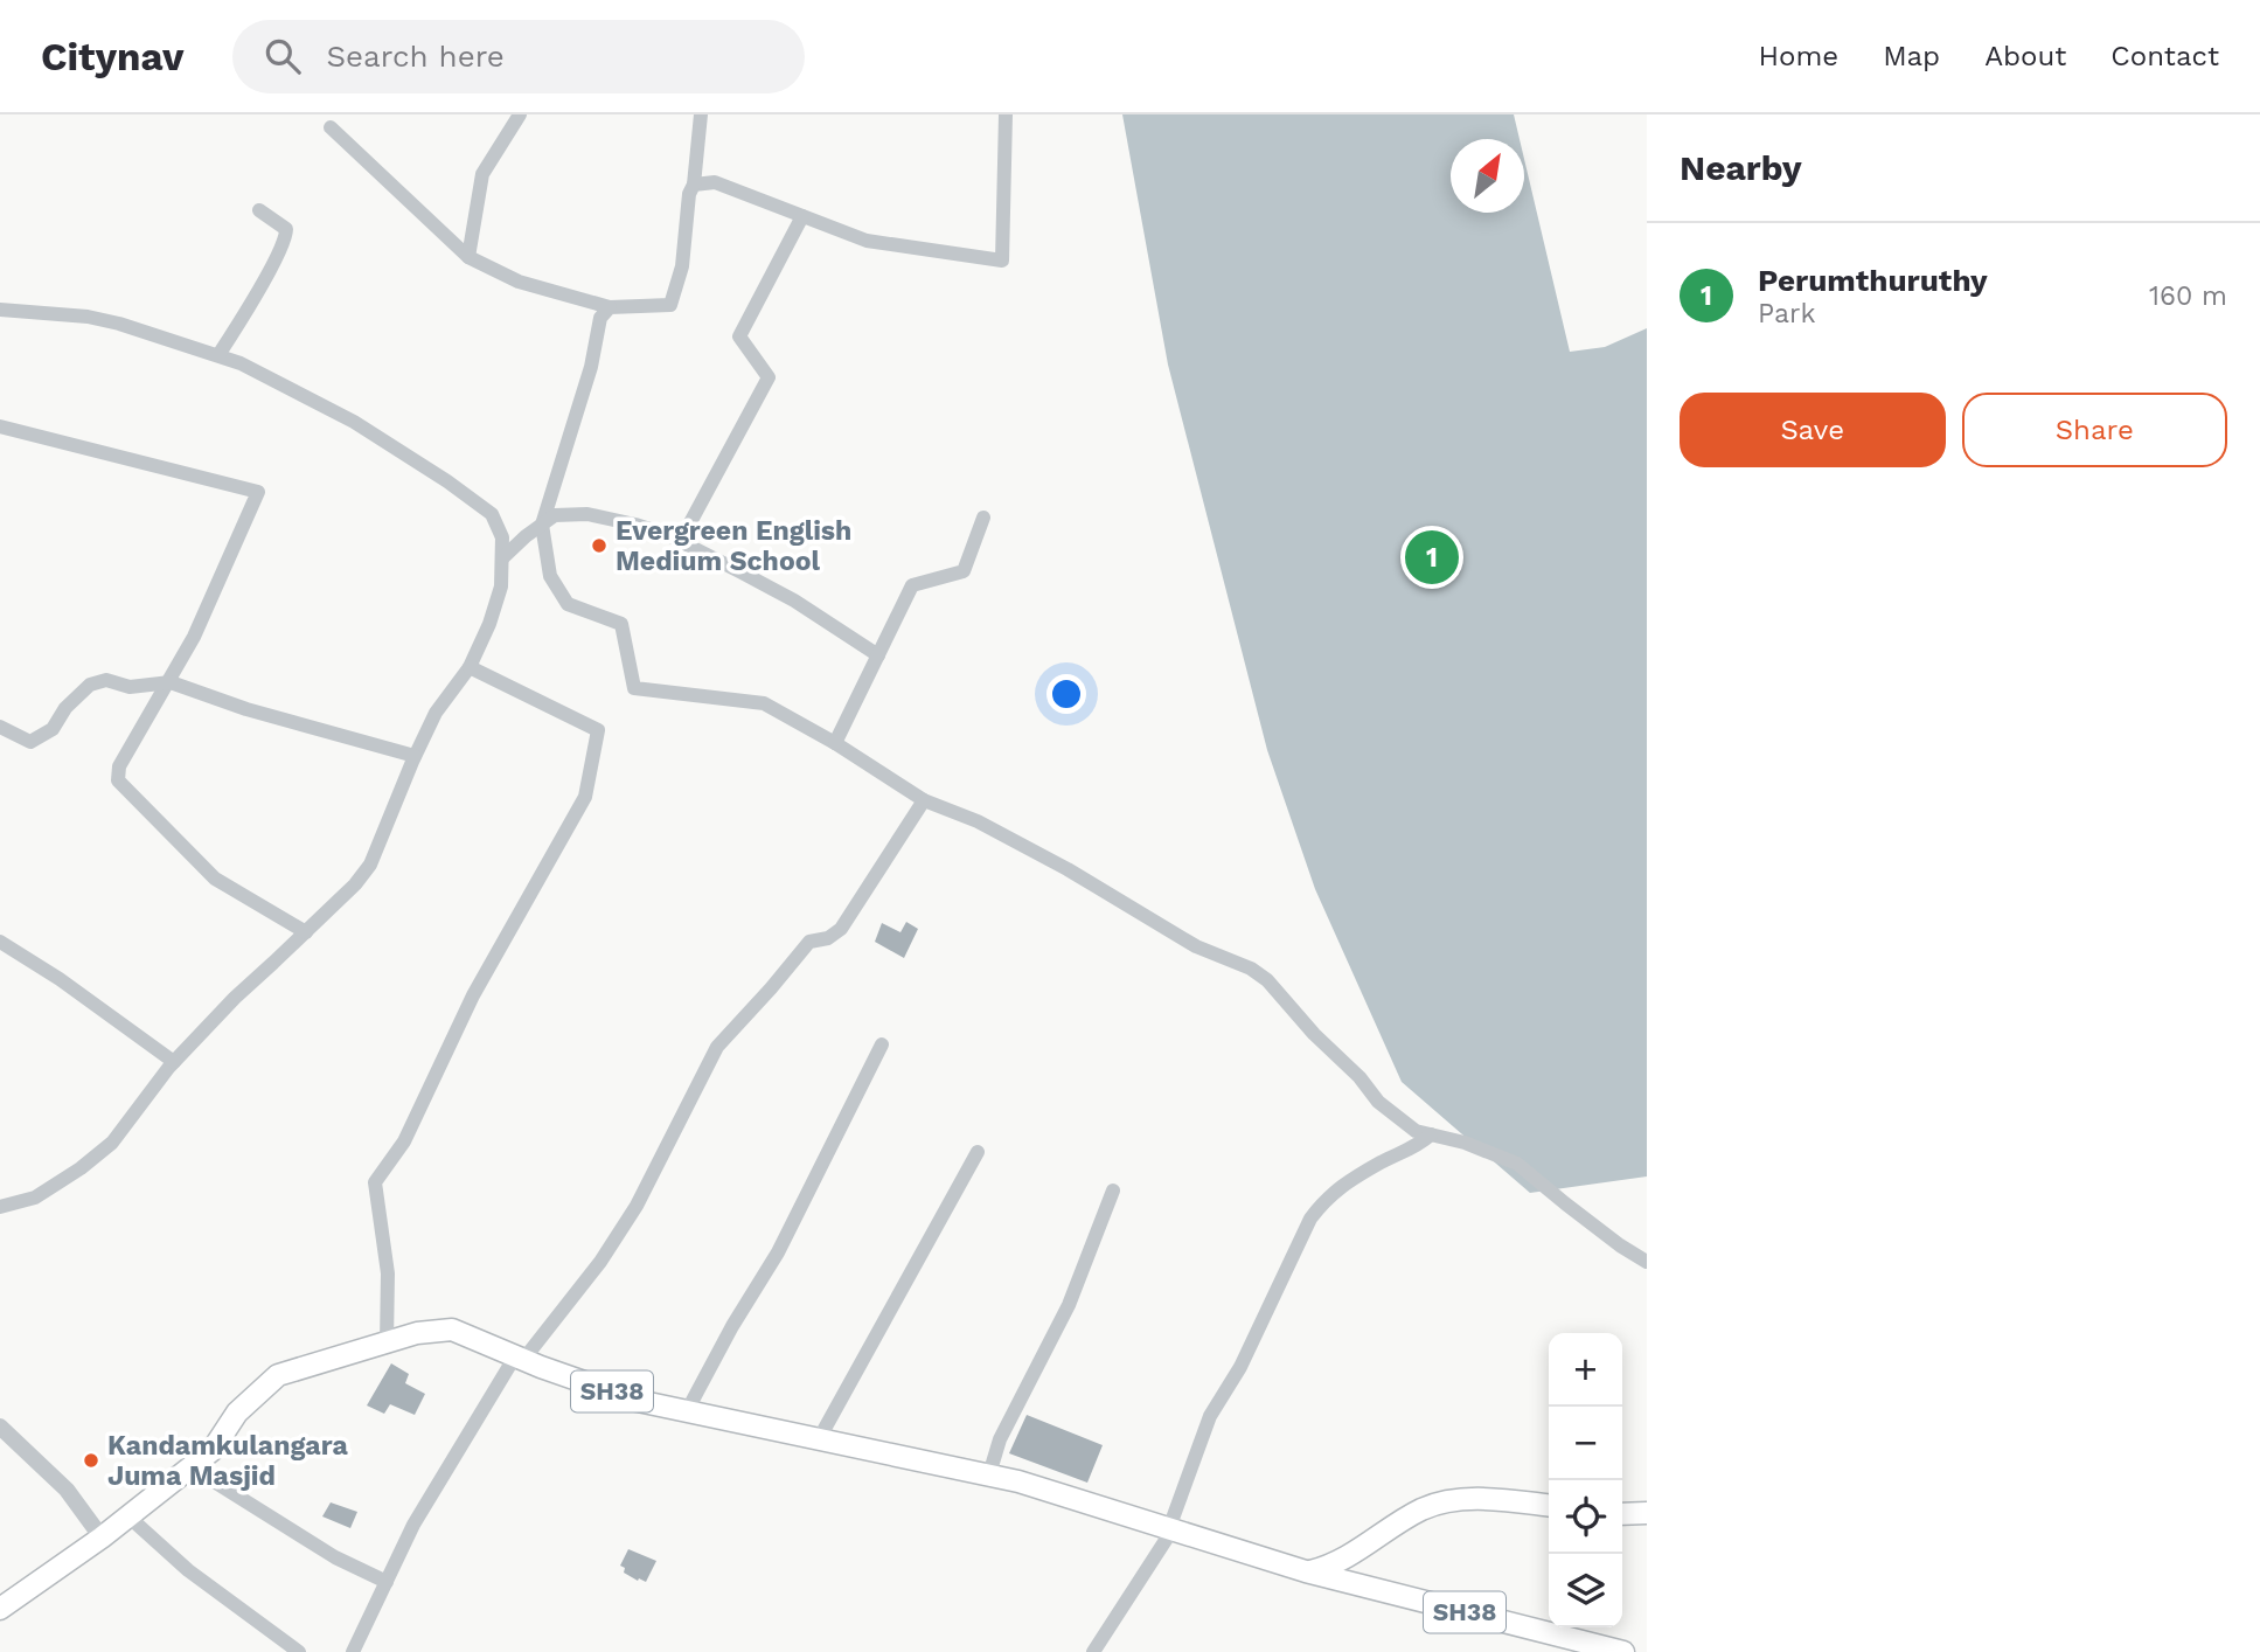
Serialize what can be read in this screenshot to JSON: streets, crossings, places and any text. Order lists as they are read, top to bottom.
{
  "streets": {
    "main road": ["SH38"]
  },
  "places": ["Evergreen English Medium School", "Kandamkulangara Juma Masjid"],
  "north": "top right",
  "page": {
    "header": "Citynav",
    "search": "Search here",
    "nav": [
      "Home",
      "Map",
      "About",
      "Contact"
    ],
    "heading": "Nearby",
    "list": [
      {
        "mark": "1",
        "name": "Perumthuruthy",
        "note": "Park",
        "value": "160 m"
      }
    ],
    "buttons": ["Save", "Share"],
    "pins": "1",
    "map_buttons": ["+", "−"]
  }
}
